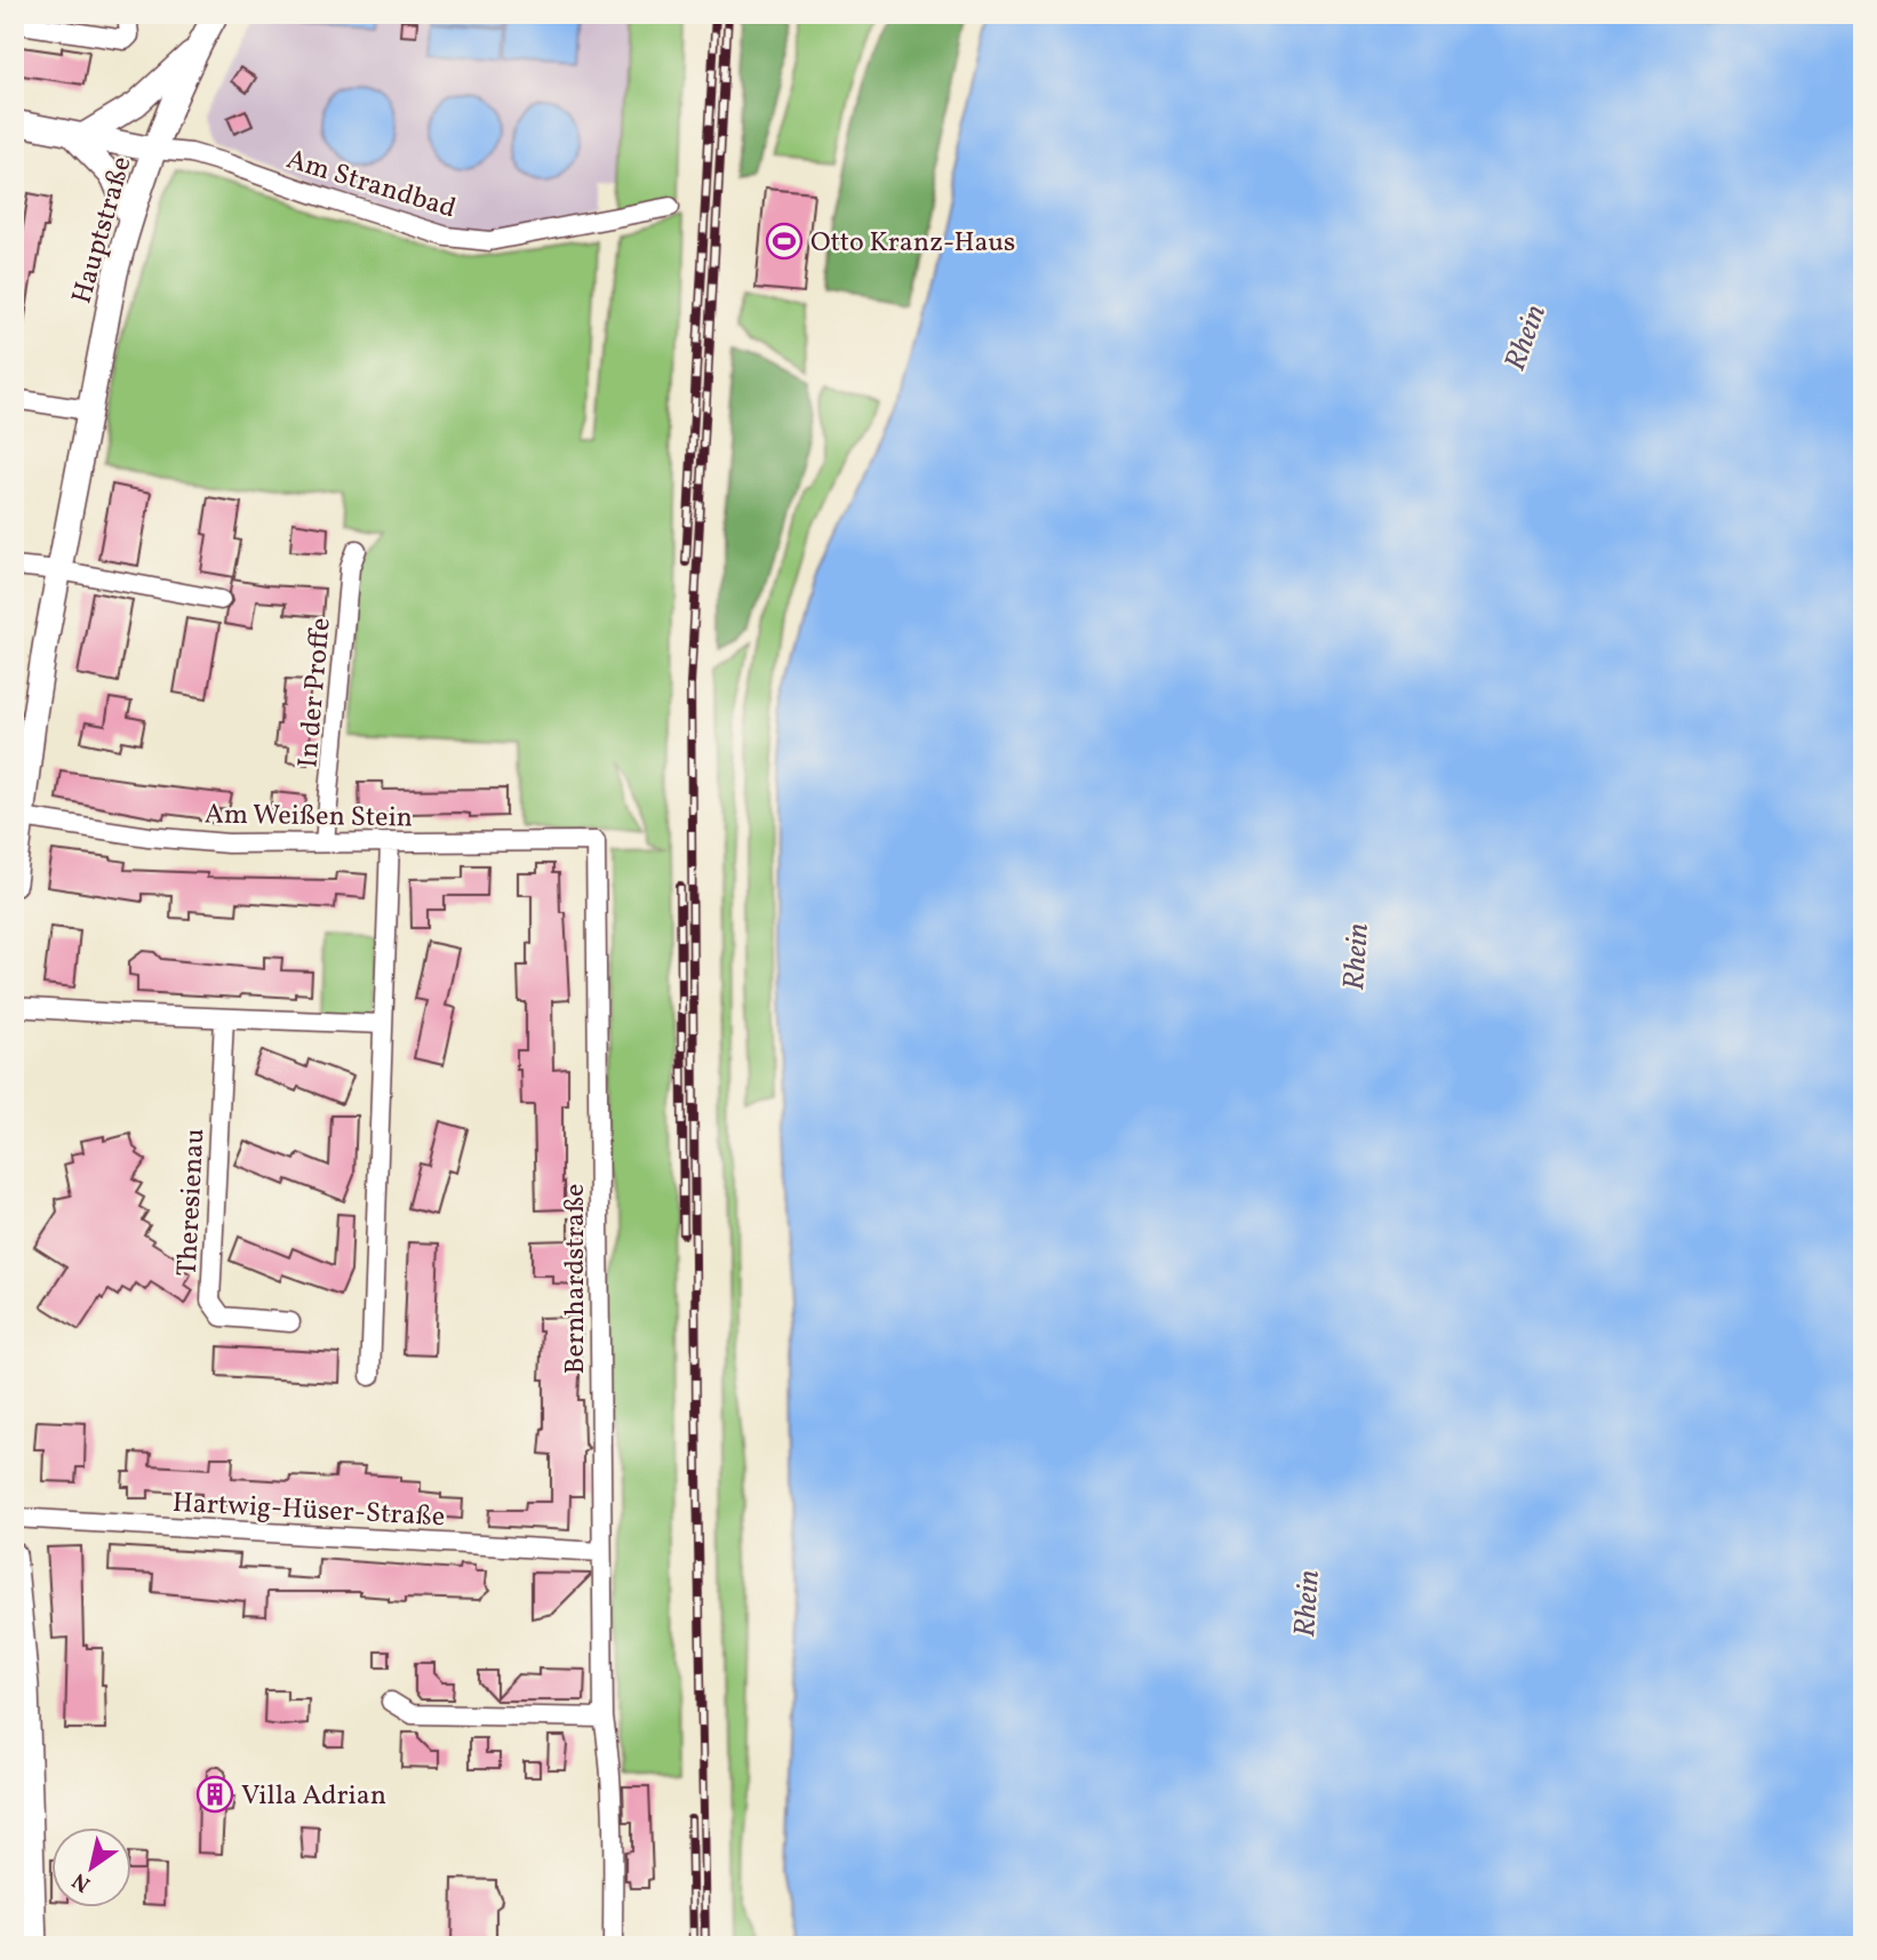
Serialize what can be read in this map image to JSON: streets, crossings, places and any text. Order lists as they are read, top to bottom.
{
  "streets": {
    "main road": ["Hauptstraße"],
    "street": [
      "Am Strandbad",
      "In der Proffe",
      "Am Weißen Stein",
      "Theresienau",
      "Bernhardstraße",
      "Hartwig-Hüser-Straße"
    ]
  },
  "crossings": [
    ["Am Strandbad", "Hauptstraße"],
    ["Hauptstraße", "Am Weißen Stein"],
    ["In der Proffe", "Am Weißen Stein"],
    ["Am Weißen Stein", "Bernhardstraße"],
    ["Bernhardstraße", "Hartwig-Hüser-Straße"]
  ],
  "water": ["Rhein"],
  "places": {
    "sports": ["Otto Kranz-Haus"],
    "building": ["Villa Adrian"]
  },
  "north": "bottom left"
}
